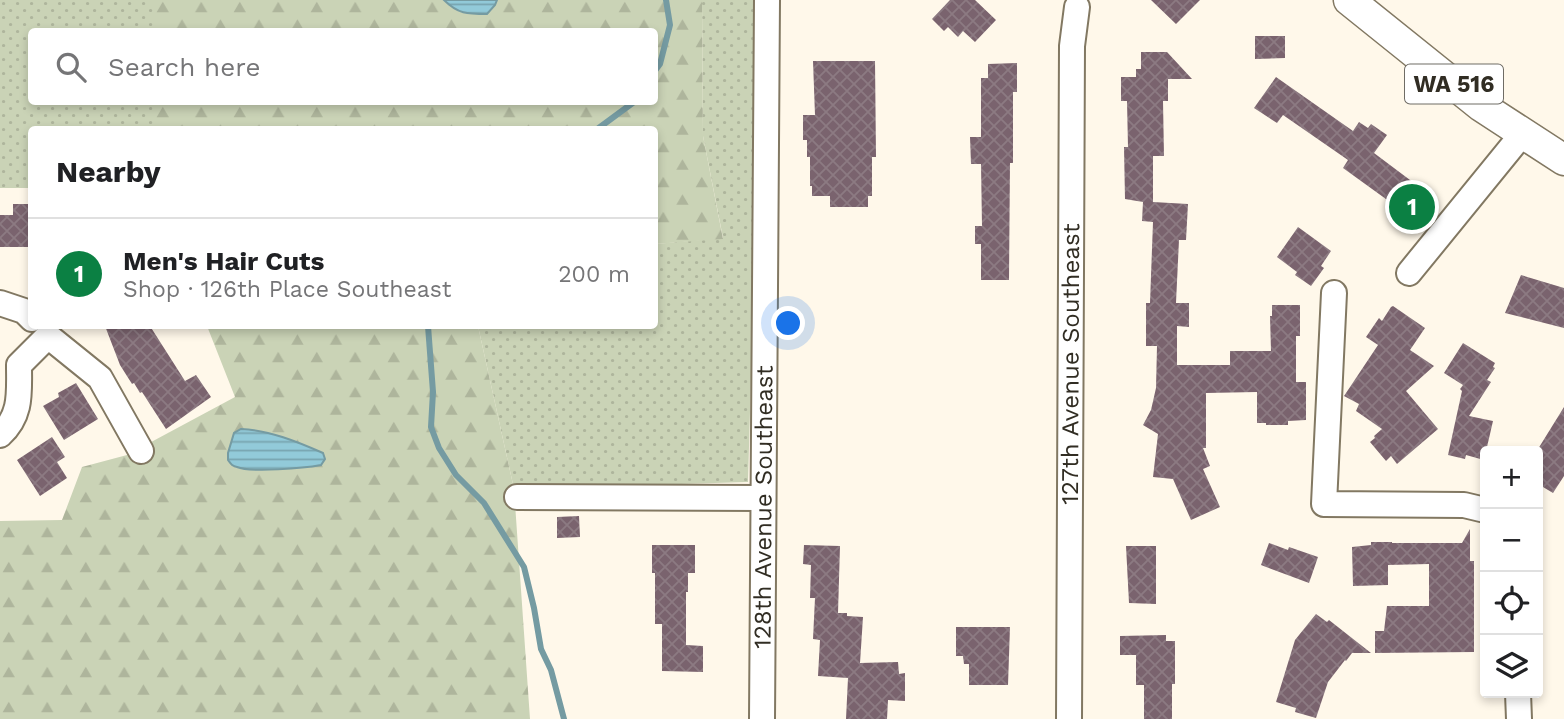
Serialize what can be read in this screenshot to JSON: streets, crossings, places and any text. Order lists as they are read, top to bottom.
{
  "streets": {
    "main road": ["WA 516"],
    "street": ["127th Avenue Southeast", "128th Avenue Southeast"]
  },
  "page": {
    "search": "Search here",
    "heading": "Nearby",
    "pins": "1",
    "list": [
      {
        "mark": "1",
        "name": "Men's Hair Cuts",
        "note": "Shop · 126th Place Southeast",
        "value": "200 m"
      }
    ],
    "map_buttons": ["+", "−"]
  }
}
